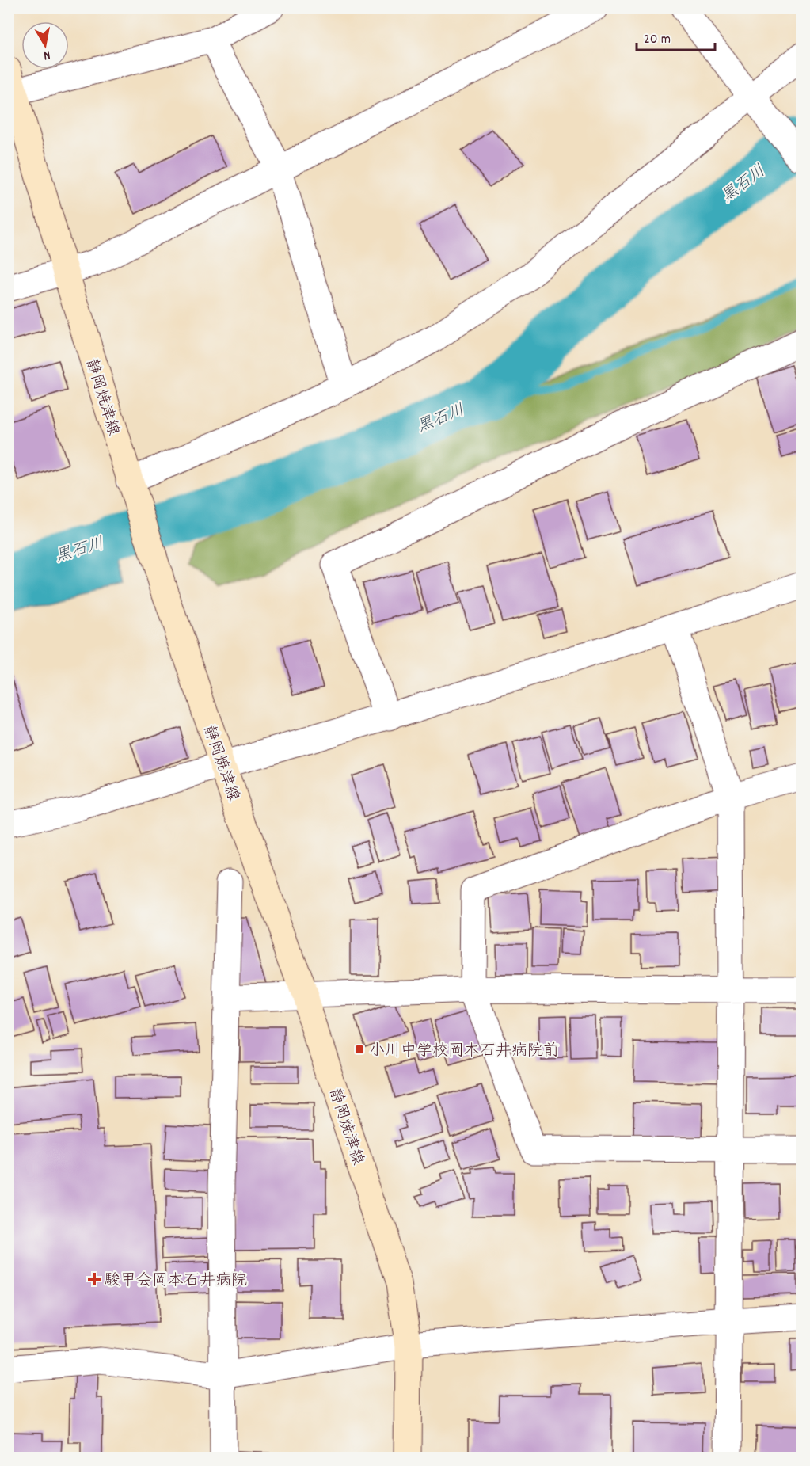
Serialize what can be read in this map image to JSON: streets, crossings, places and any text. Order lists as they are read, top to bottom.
{
  "streets": {
    "main road": ["静岡焼津線"]
  },
  "water": ["黒石川"],
  "places": {
    "transit": ["小川中学校岡本石井病院前"],
    "health": ["駿甲会岡本石井病院"]
  },
  "scale_bar": "20 m",
  "north": "bottom"
}
